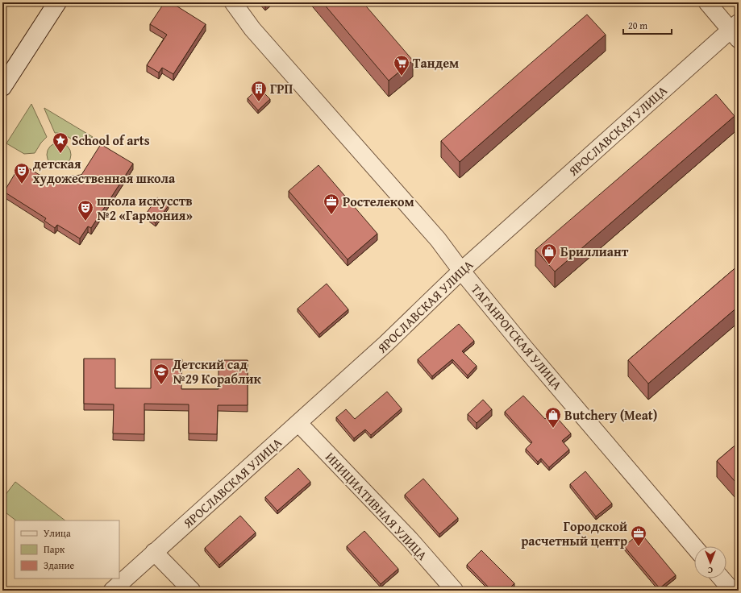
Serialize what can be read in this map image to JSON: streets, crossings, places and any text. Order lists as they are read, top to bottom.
{
  "streets": {
    "street": ["ЯРОСЛАВСКАЯ УЛИЦА", "ТАГАНРОГСКАЯ УЛИЦА", "ИНИЦИАТИВНАЯ УЛИЦА"]
  },
  "crossings": [
    ["ЯРОСЛАВСКАЯ УЛИЦА", "ТАГАНРОГСКАЯ УЛИЦА"],
    ["ЯРОСЛАВСКАЯ УЛИЦА", "ИНИЦИАТИВНАЯ УЛИЦА"]
  ],
  "places": {
    "supermarket": ["Тандем"],
    "building": ["ГРП"],
    "place": ["School of arts"],
    "theatre": ["детская художественная школа", "школа искусств №2 «Гармония»"],
    "office": ["Ростелеком", "Городской расчетный центр"],
    "shop": ["Бриллиант", "Butchery (Meat)"],
    "school or university": ["Детский сад №29 Кораблик"]
  },
  "legend": ["Улица", "Парк", "Здание"],
  "scale_bar": "20 m",
  "north": "bottom"
}
